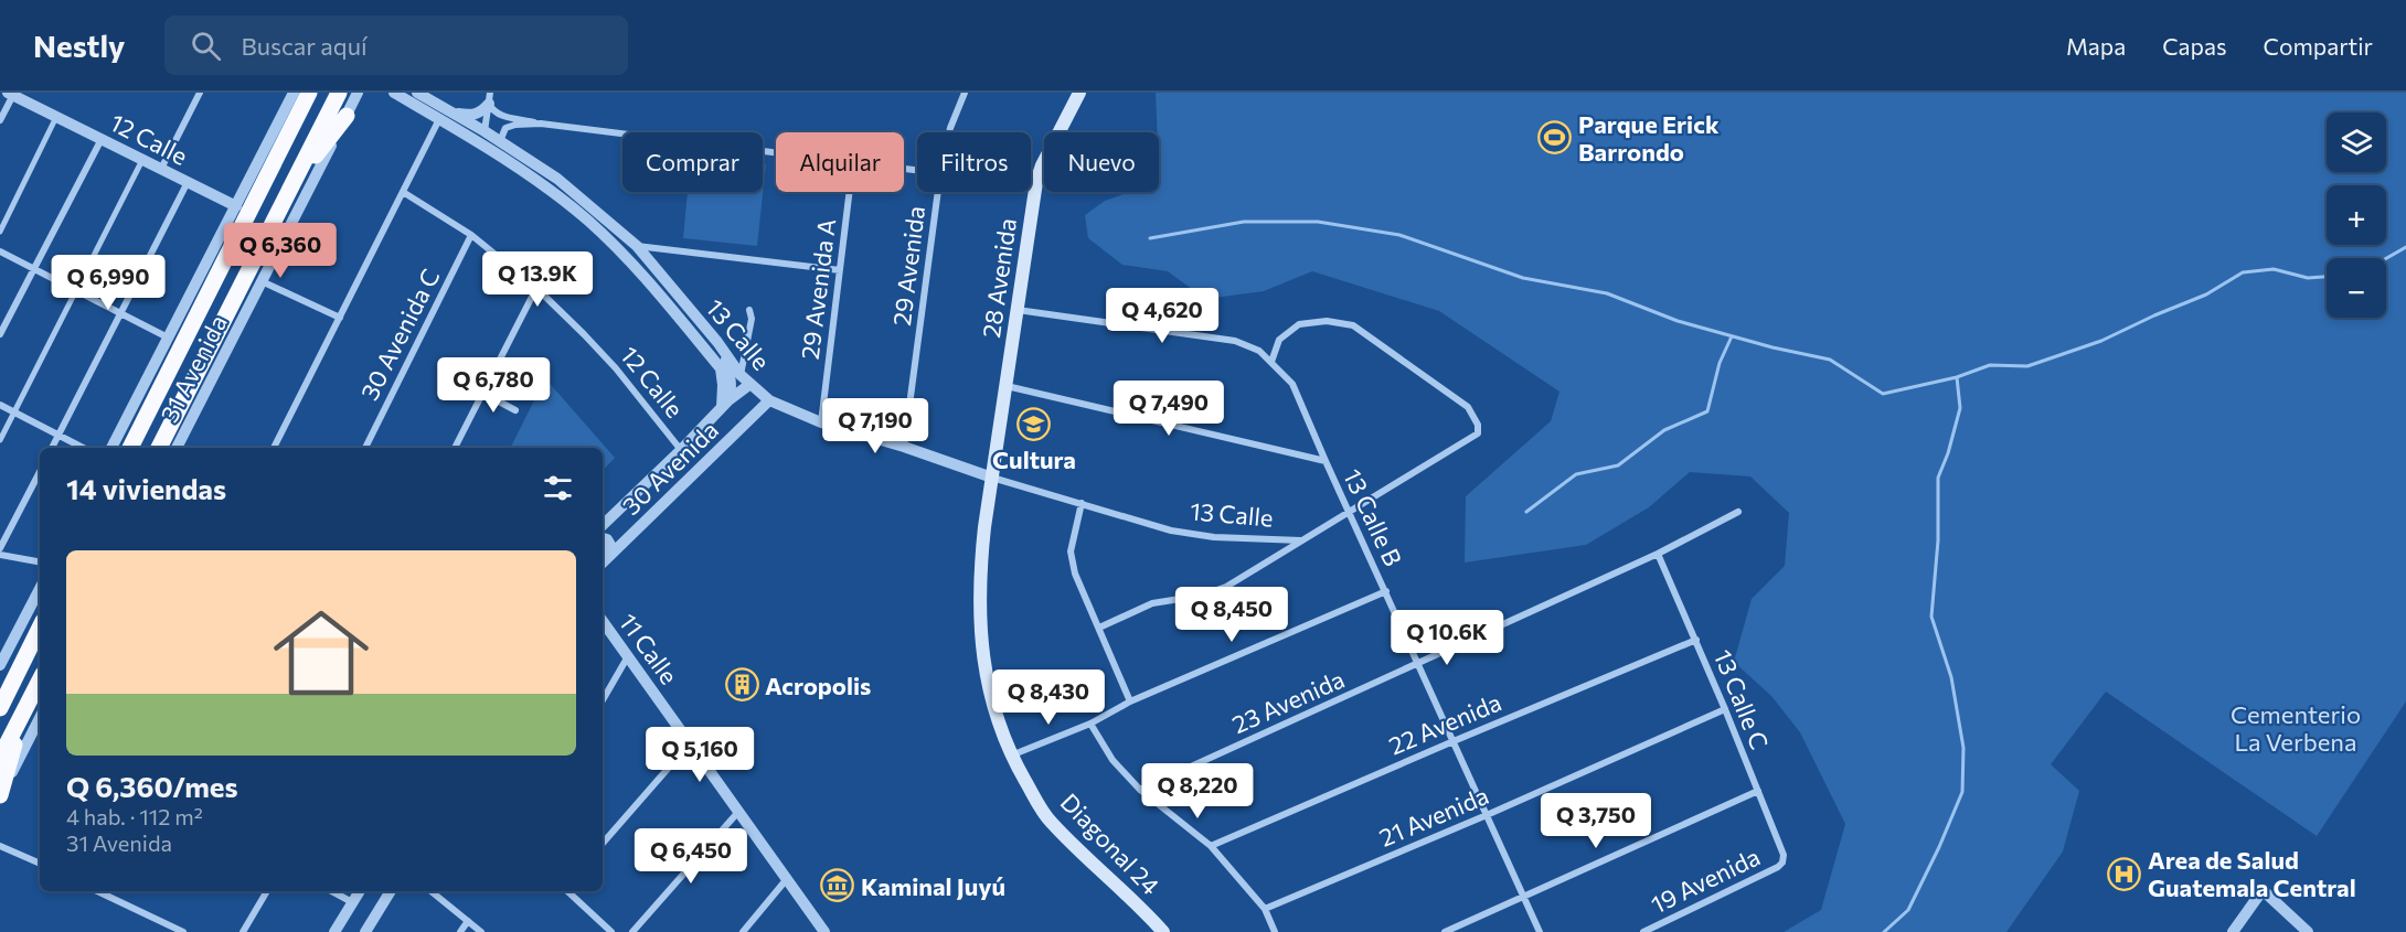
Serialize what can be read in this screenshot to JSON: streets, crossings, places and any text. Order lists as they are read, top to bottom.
{
  "streets": {
    "main road": ["28 Avenida", "Diagonal 24"],
    "street": [
      "12 Calle",
      "29 Avenida",
      "29 Avenida A",
      "30 Avenida C",
      "13 Calle",
      "31 Avenida",
      "30 Avenida",
      "13 Calle B",
      "11 Calle",
      "13 Calle C",
      "23 Avenida",
      "22 Avenida",
      "21 Avenida",
      "19 Avenida"
    ]
  },
  "crossings": [
    ["12 Calle", "30 Avenida C"],
    ["12 Calle", "31 Avenida"],
    ["12 Calle", "30 Avenida"],
    ["29 Avenida", "13 Calle"],
    ["28 Avenida", "13 Calle"],
    ["28 Avenida", "13 Calle B"],
    ["28 Avenida", "Diagonal 24"],
    ["29 Avenida A", "13 Calle"],
    ["13 Calle", "30 Avenida"],
    ["13 Calle", "Diagonal 24"],
    ["13 Calle B", "23 Avenida"],
    ["13 Calle B", "22 Avenida"],
    ["13 Calle B", "21 Avenida"],
    ["13 Calle C", "23 Avenida"],
    ["13 Calle C", "22 Avenida"],
    ["13 Calle C", "21 Avenida"],
    ["13 Calle C", "19 Avenida"]
  ],
  "parks": ["Cementerio La Verbena"],
  "places": {
    "sports": ["Parque Erick Barrondo"],
    "school or university": ["Cultura"],
    "building": ["Acropolis"],
    "hospital": ["Area de Salud Guatemala Central"],
    "museum": ["Kaminal Juyú"]
  },
  "page": {
    "header": "Nestly",
    "search": "Buscar aquí",
    "nav": ["Mapa", "Capas", "Compartir"],
    "map_buttons": ["+", "−"],
    "chip": [
      "Comprar",
      "Alquilar",
      "Filtros",
      "Nuevo"
    ],
    "price": [
      "Q 6,360",
      "Q 13.9K",
      "Q 6,990",
      "Q 4,620",
      "Q 6,780",
      "Q 7,490",
      "Q 7,190",
      "Q 8,450",
      "Q 10.6K",
      "Q 8,430",
      "Q 5,160",
      "Q 8,220",
      "Q 3,750",
      "Q 6,450"
    ],
    "heading": "14 viviendas",
    "list": [
      {
        "name": "Q 6,360/mes",
        "note": "4 hab. · 112 m² · 31 Avenida"
      }
    ]
  }
}
